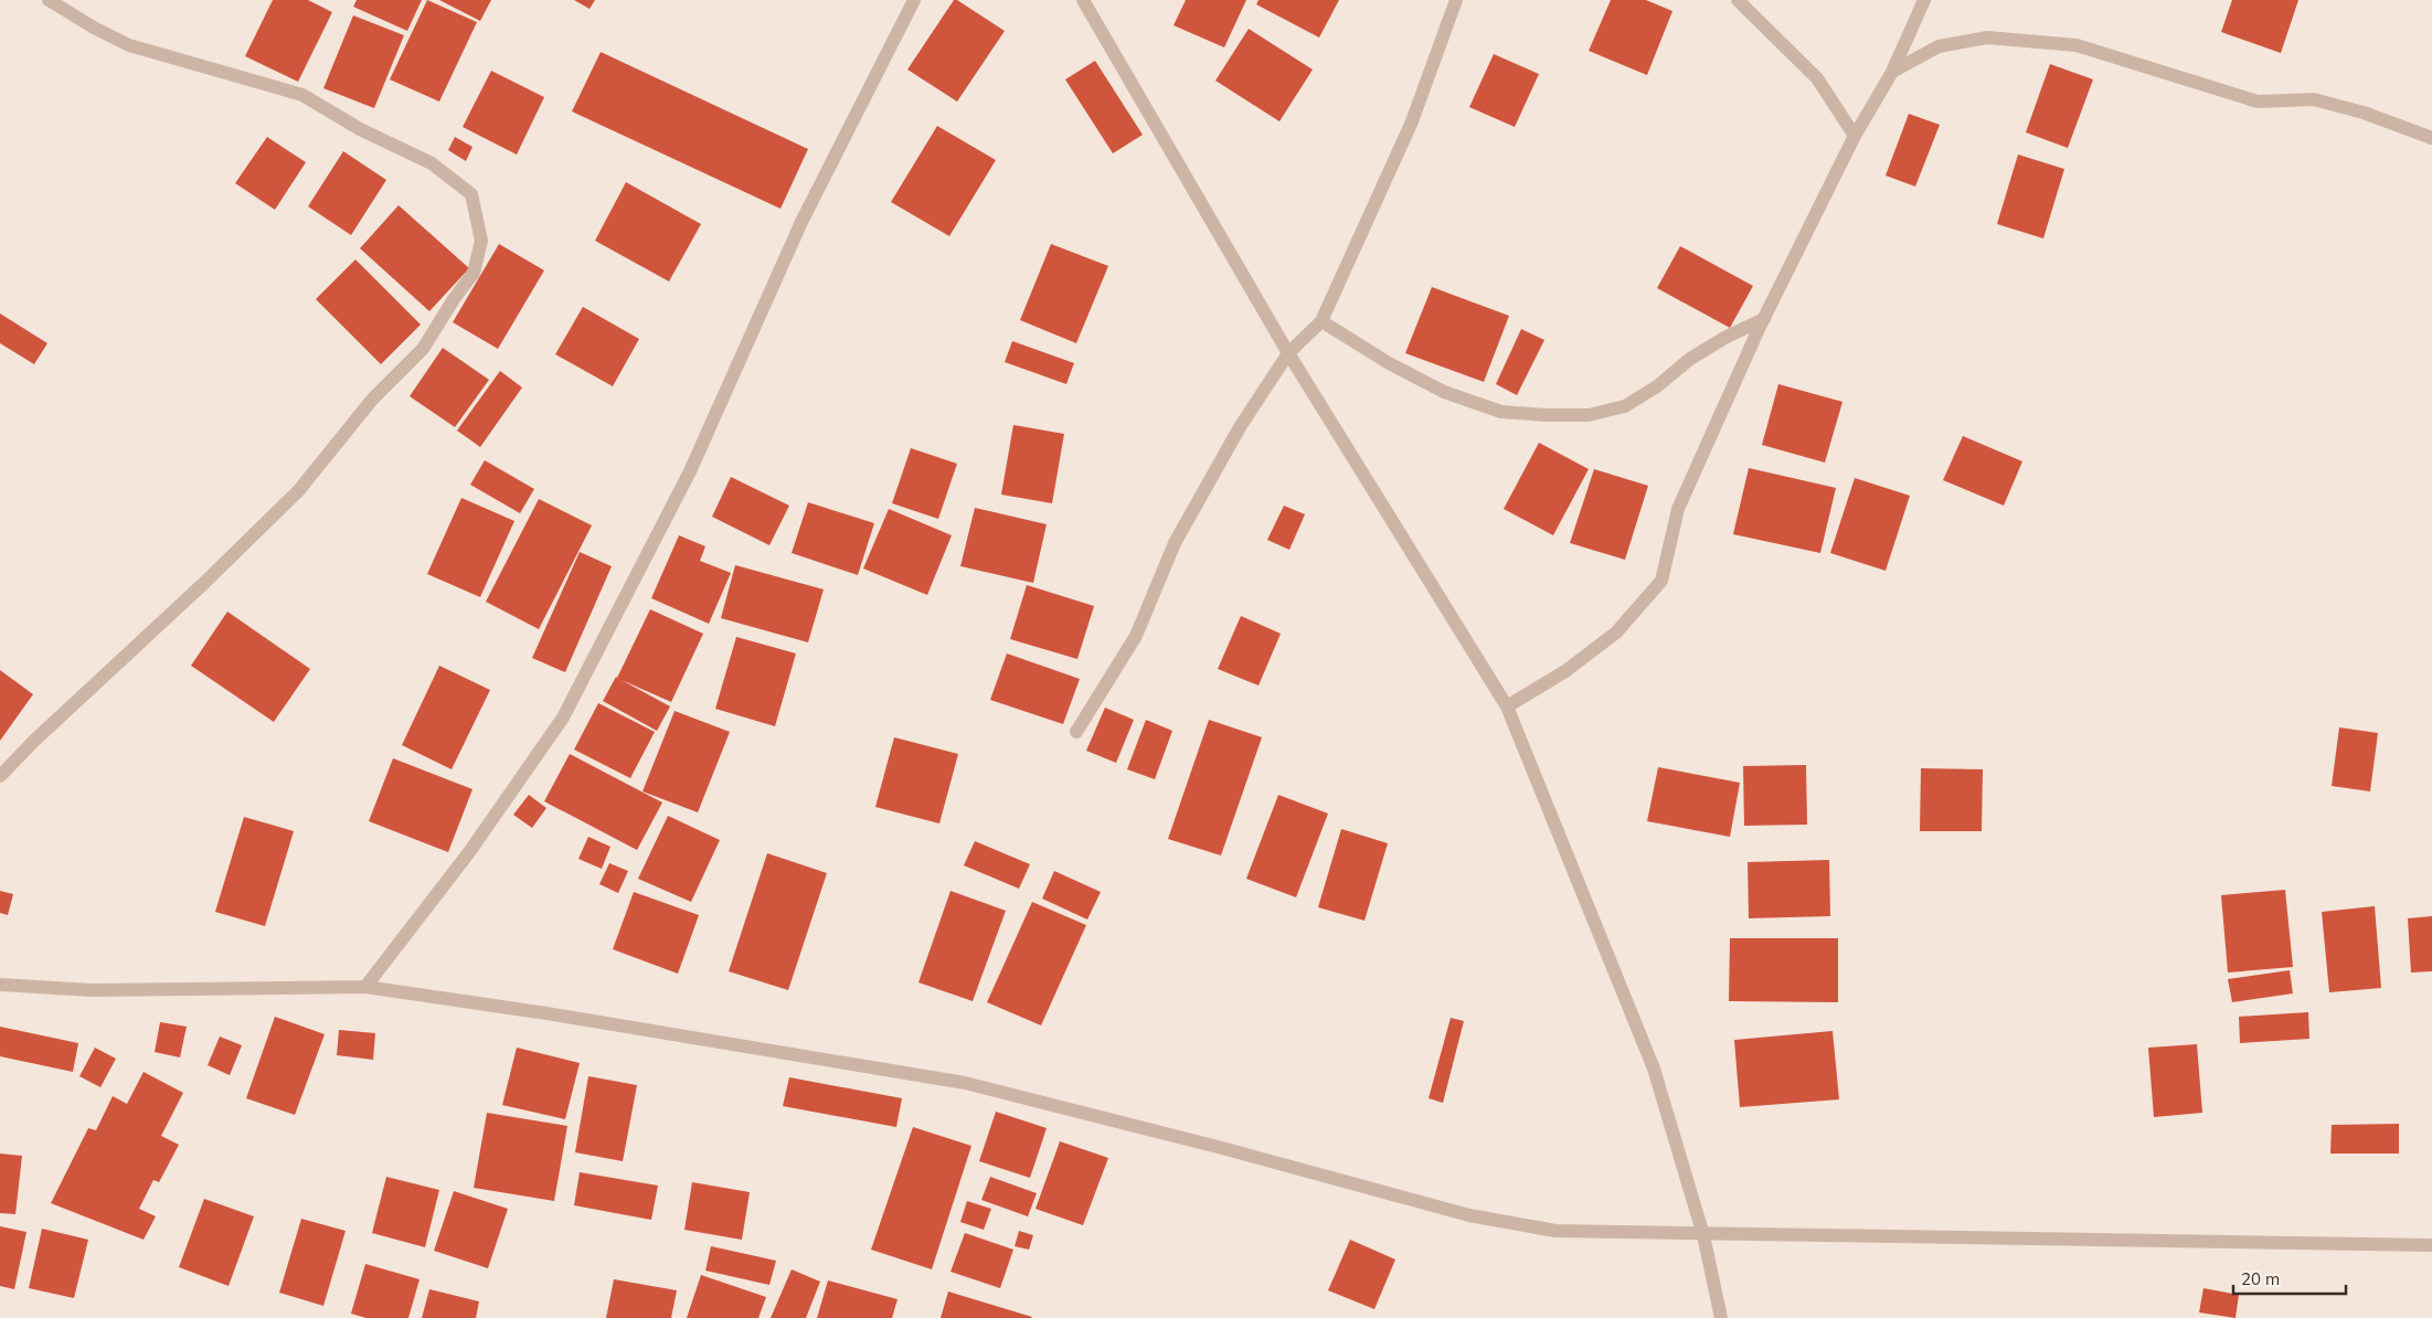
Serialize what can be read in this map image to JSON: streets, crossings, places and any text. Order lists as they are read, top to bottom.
{
  "scale_bar": "20 m"
}
